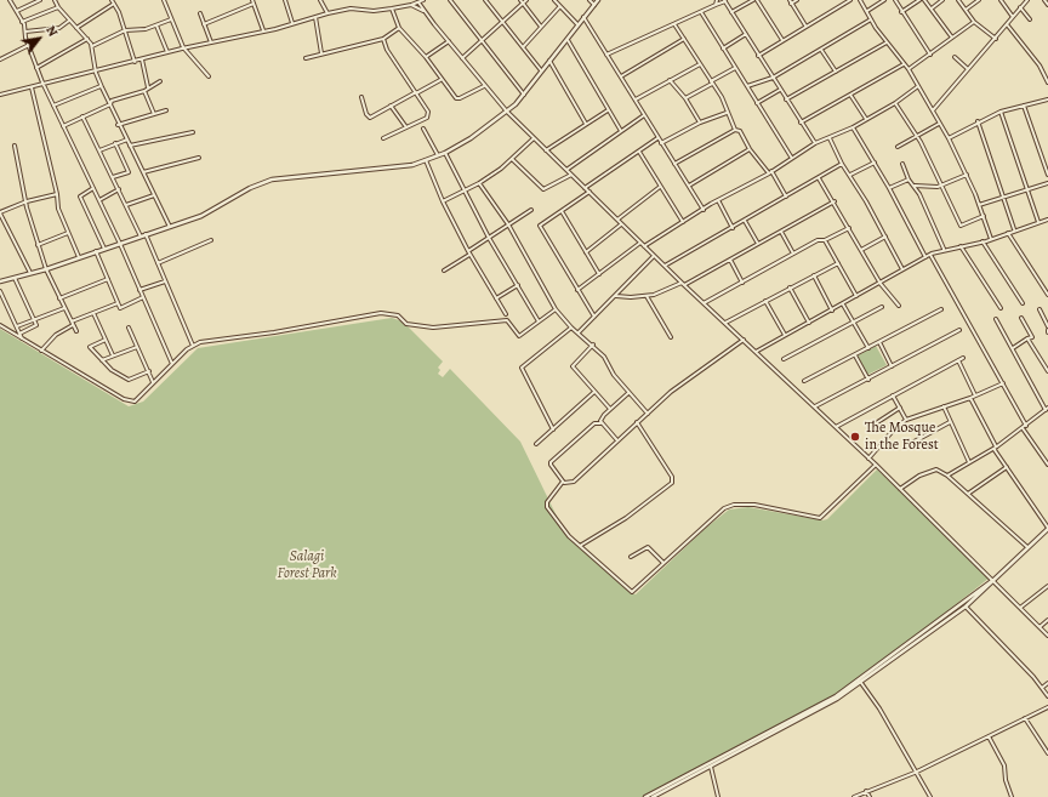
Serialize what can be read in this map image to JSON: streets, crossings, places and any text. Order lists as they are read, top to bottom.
{
  "parks": ["Salagi Forest Park"],
  "places": ["The Mosque in the Forest"],
  "north": "top right"
}
